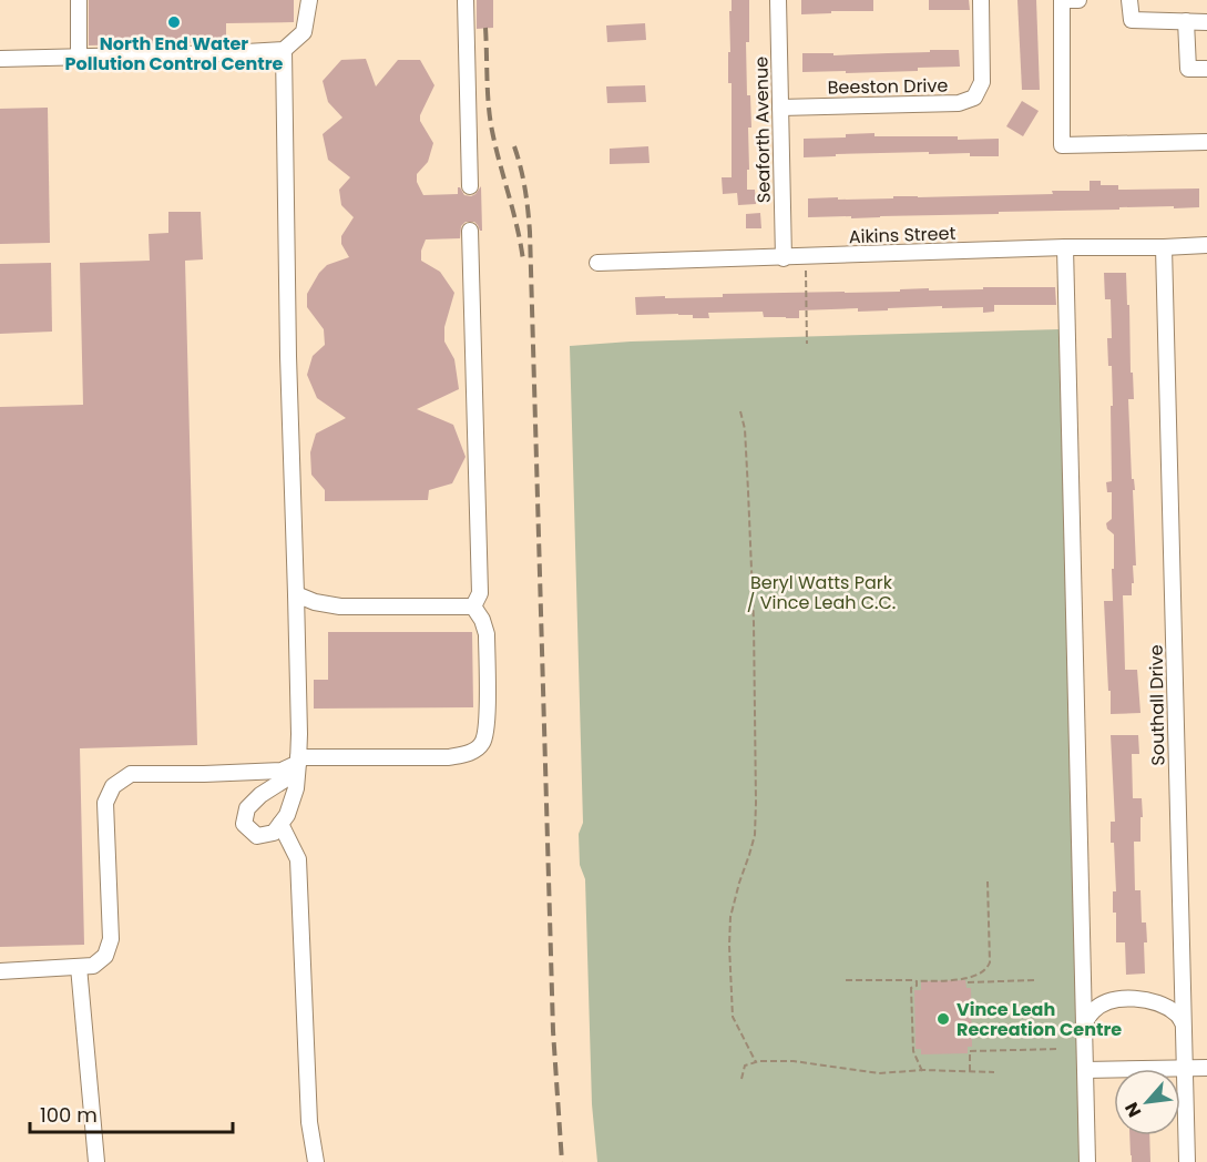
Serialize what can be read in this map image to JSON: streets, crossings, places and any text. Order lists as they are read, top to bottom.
{
  "streets": {
    "street": [
      "Beeston Drive",
      "Seaforth Avenue",
      "Aikins Street",
      "Southall Drive"
    ]
  },
  "crossings": [
    ["Beeston Drive", "Seaforth Avenue"],
    ["Seaforth Avenue", "Aikins Street"],
    ["Aikins Street", "Southall Drive"]
  ],
  "parks": ["Beryl Watts Park / Vince Leah C.C."],
  "places": ["North End Water Pollution Control Centre", "Vince Leah Recreation Centre"],
  "scale_bar": "100 m",
  "north": "bottom left"
}
